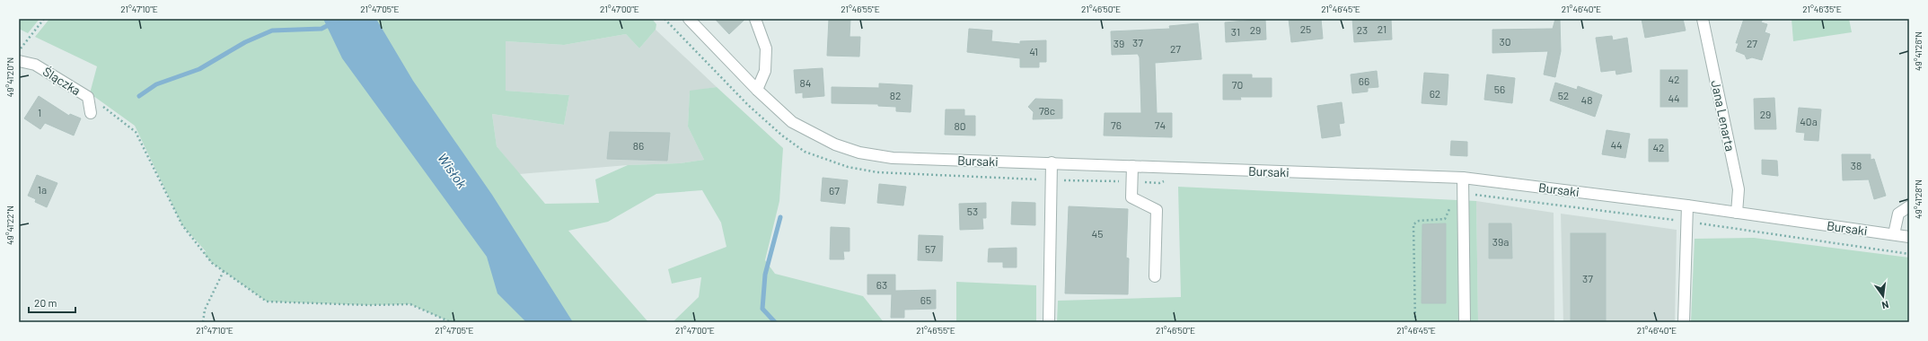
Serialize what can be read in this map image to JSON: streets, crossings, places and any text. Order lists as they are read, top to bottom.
{
  "streets": {
    "street": ["Ślączka", "Jana Lenarta", "Bursaki"]
  },
  "crossings": [
    ["Jana Lenarta", "Bursaki"]
  ],
  "water": ["Wisłok"],
  "house_numbers": [
    "25",
    "21",
    "29",
    "23",
    "31",
    "30",
    "37",
    "39",
    "27",
    "27",
    "41",
    "42",
    "66",
    "84",
    "70",
    "56",
    "62",
    "82",
    "52",
    "44",
    "48",
    "78c",
    "1",
    "29",
    "40a",
    "76",
    "74",
    "80",
    "44",
    "86",
    "42",
    "38",
    "1a",
    "67",
    "53",
    "45",
    "39a",
    "57",
    "37",
    "63",
    "65"
  ],
  "scale_bar": "20 m",
  "north": "bottom",
  "coordinates": [
    "21°47'10\"E",
    "21°47'05\"E",
    "21°47'00\"E",
    "21°46'55\"E",
    "21°46'50\"E",
    "21°46'45\"E",
    "21°46'40\"E",
    "21°46'35\"E",
    "49°41'26\"N",
    "49°41'20\"N",
    "49°41'28\"N",
    "49°41'22\"N"
  ]
}
